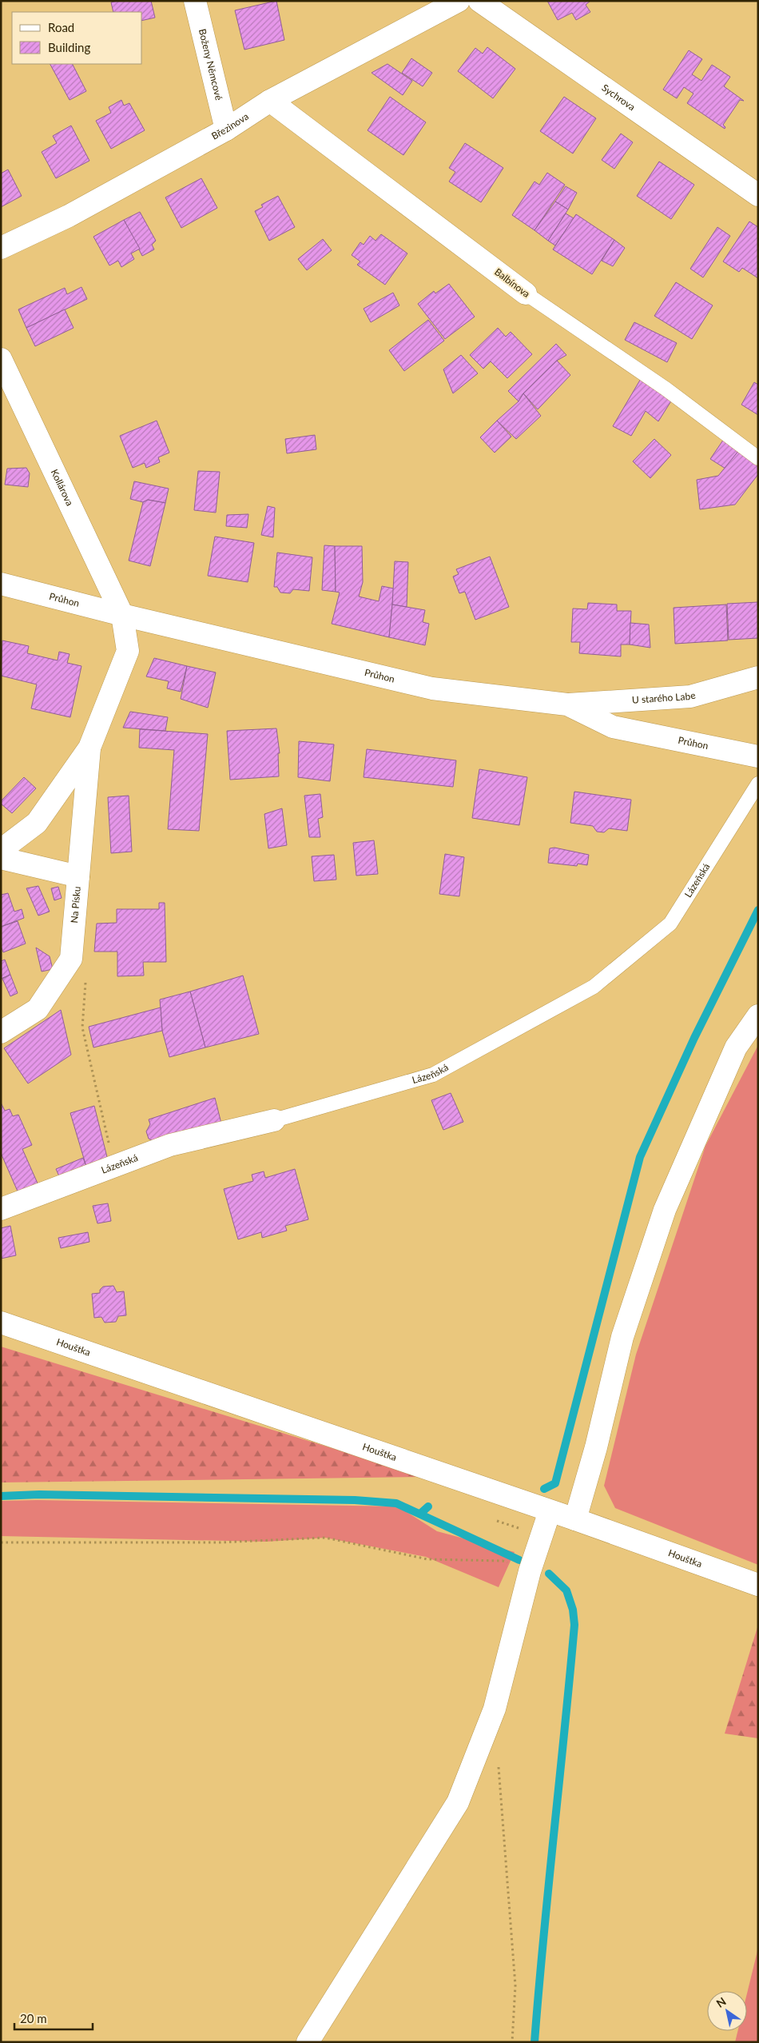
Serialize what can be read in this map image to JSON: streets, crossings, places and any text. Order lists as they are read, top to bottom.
{
  "streets": {
    "street": [
      "Boženy Němcové",
      "Sychrova",
      "Březinova",
      "Balbínova",
      "Kollárova",
      "Průhon",
      "U starého Labe",
      "Lázeňská",
      "Na Písku",
      "Houštka"
    ]
  },
  "crossings": [
    ["Boženy Němcové", "Březinova"],
    ["Březinova", "Balbínova"],
    ["Kollárova", "Průhon"],
    ["Kollárova", "Na Písku"],
    ["Průhon", "U starého Labe"],
    ["Průhon", "Na Písku"]
  ],
  "legend": ["Road", "Building"],
  "scale_bar": "20 m",
  "north": "top left"
}
